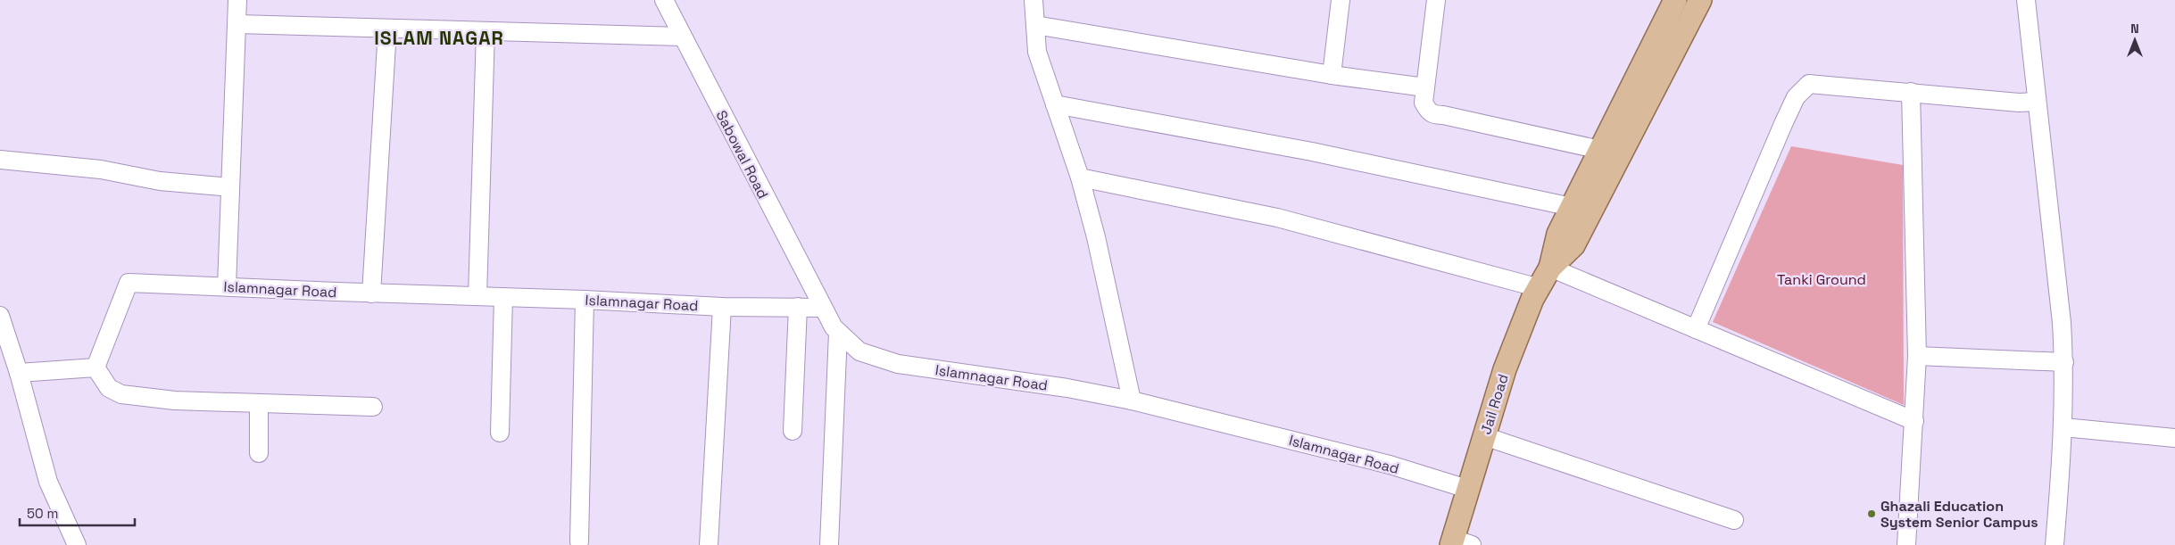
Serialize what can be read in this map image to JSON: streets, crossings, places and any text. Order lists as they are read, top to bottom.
{
  "streets": {
    "main road": ["Jail Road"],
    "street": ["Sabowal Road", "Islamnagar Road"]
  },
  "crossings": [
    ["Sabowal Road", "Islamnagar Road"],
    ["Islamnagar Road", "Jail Road"]
  ],
  "districts": ["ISLAM NAGAR"],
  "parks": ["Tanki Ground"],
  "places": ["Ghazali Education System Senior Campus"],
  "scale_bar": "50 m",
  "north": "top"
}
